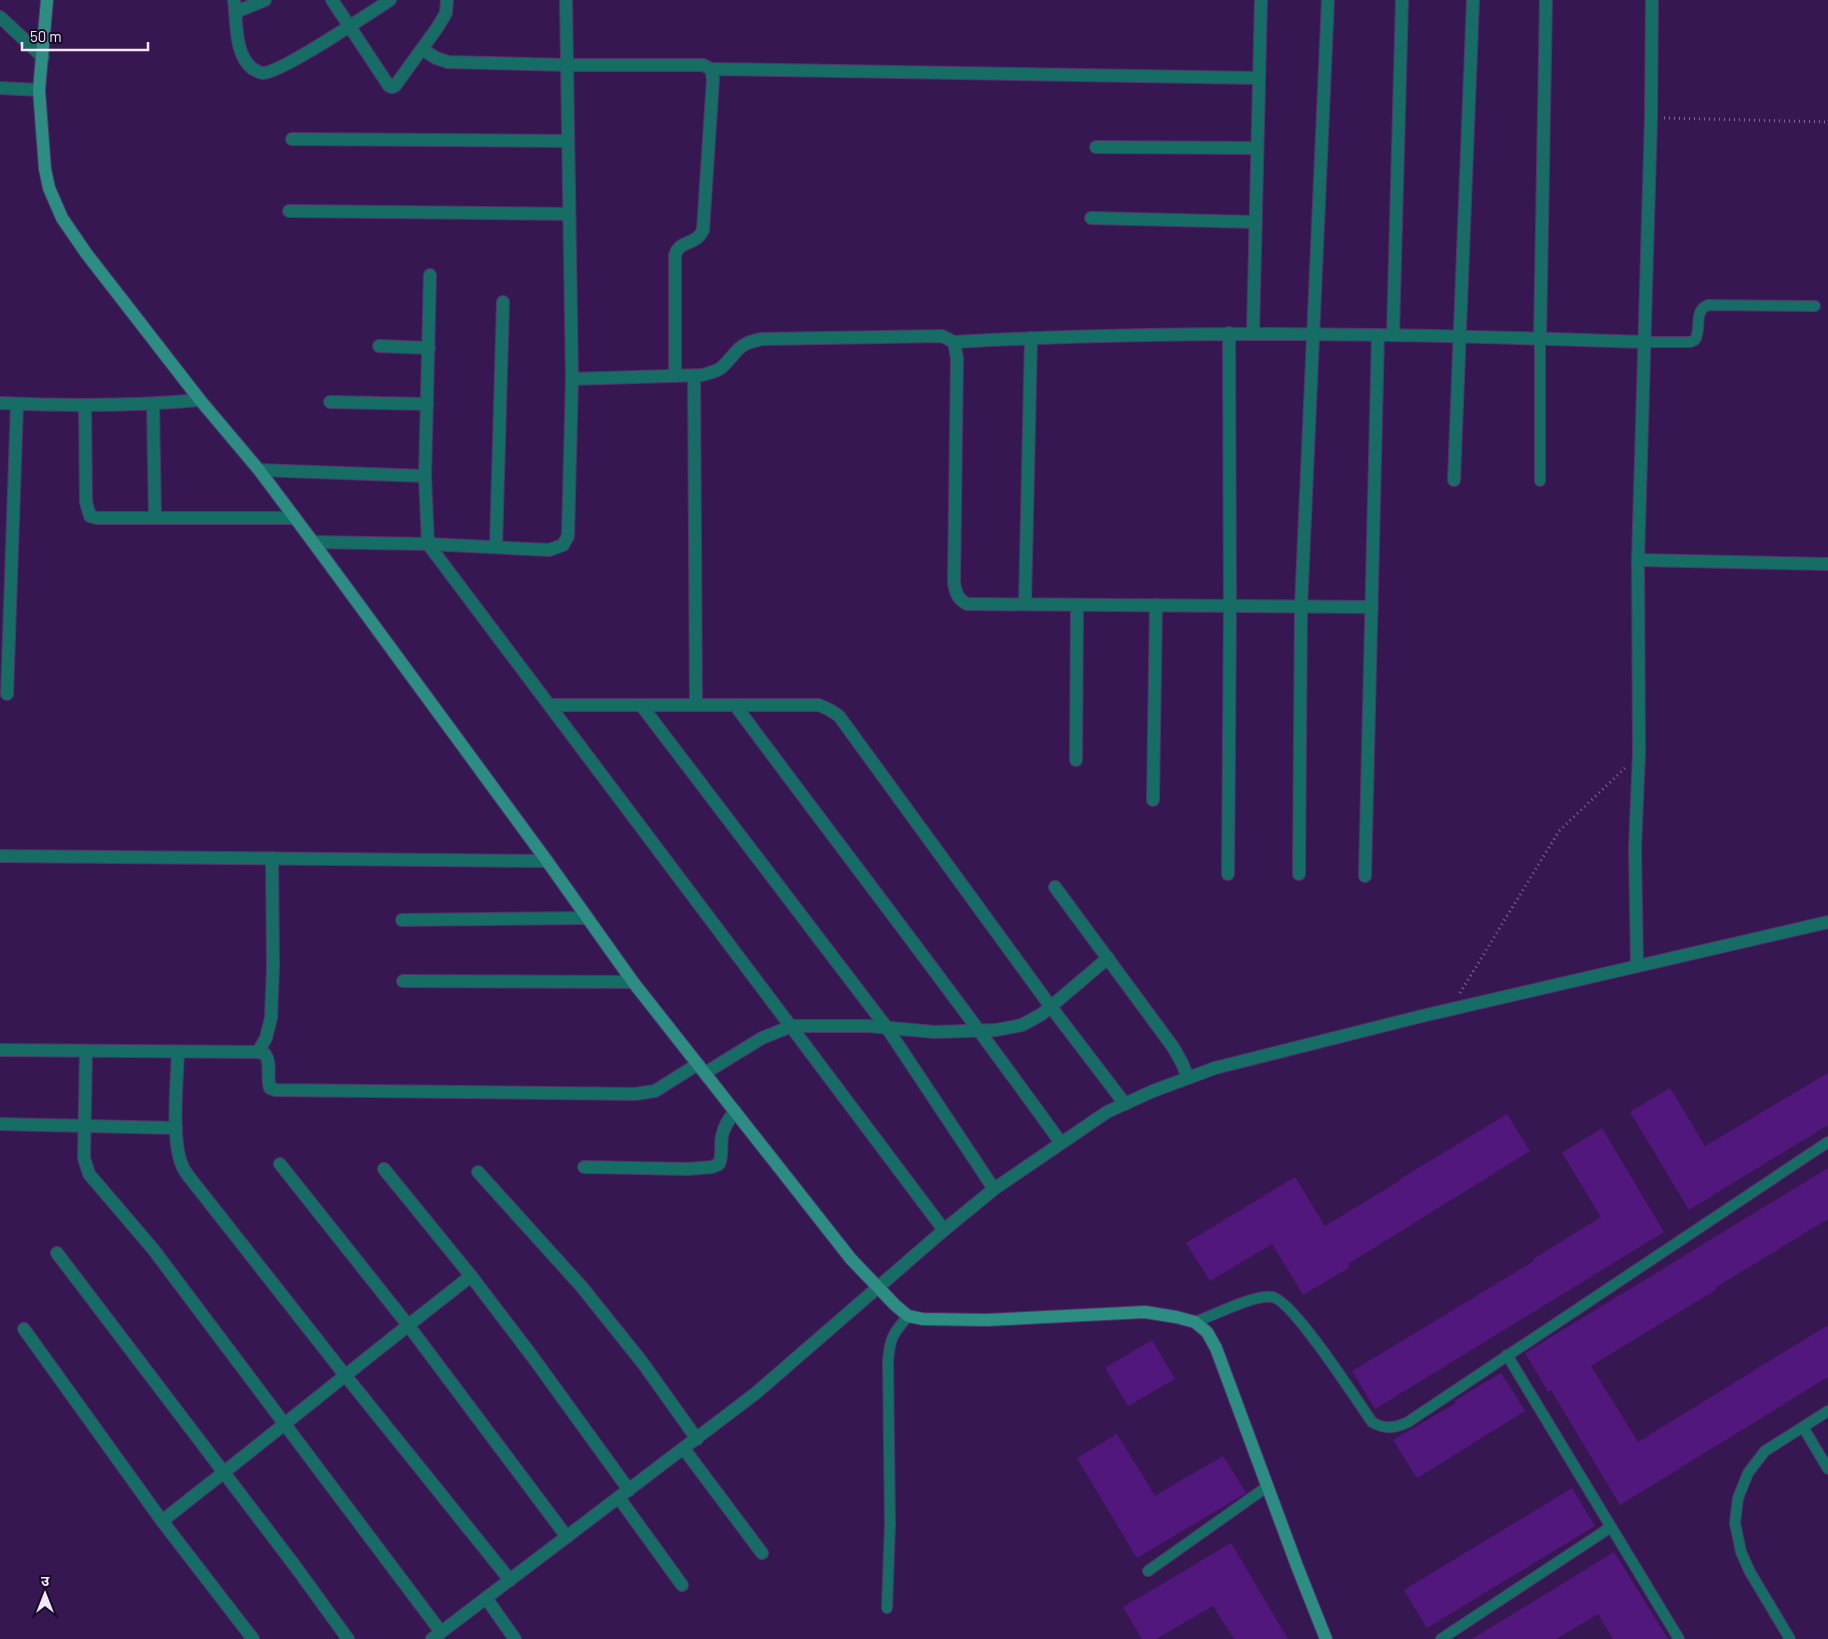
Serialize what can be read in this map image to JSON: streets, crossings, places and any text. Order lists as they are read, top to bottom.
{
  "scale_bar": "50 m",
  "north": "top"
}
